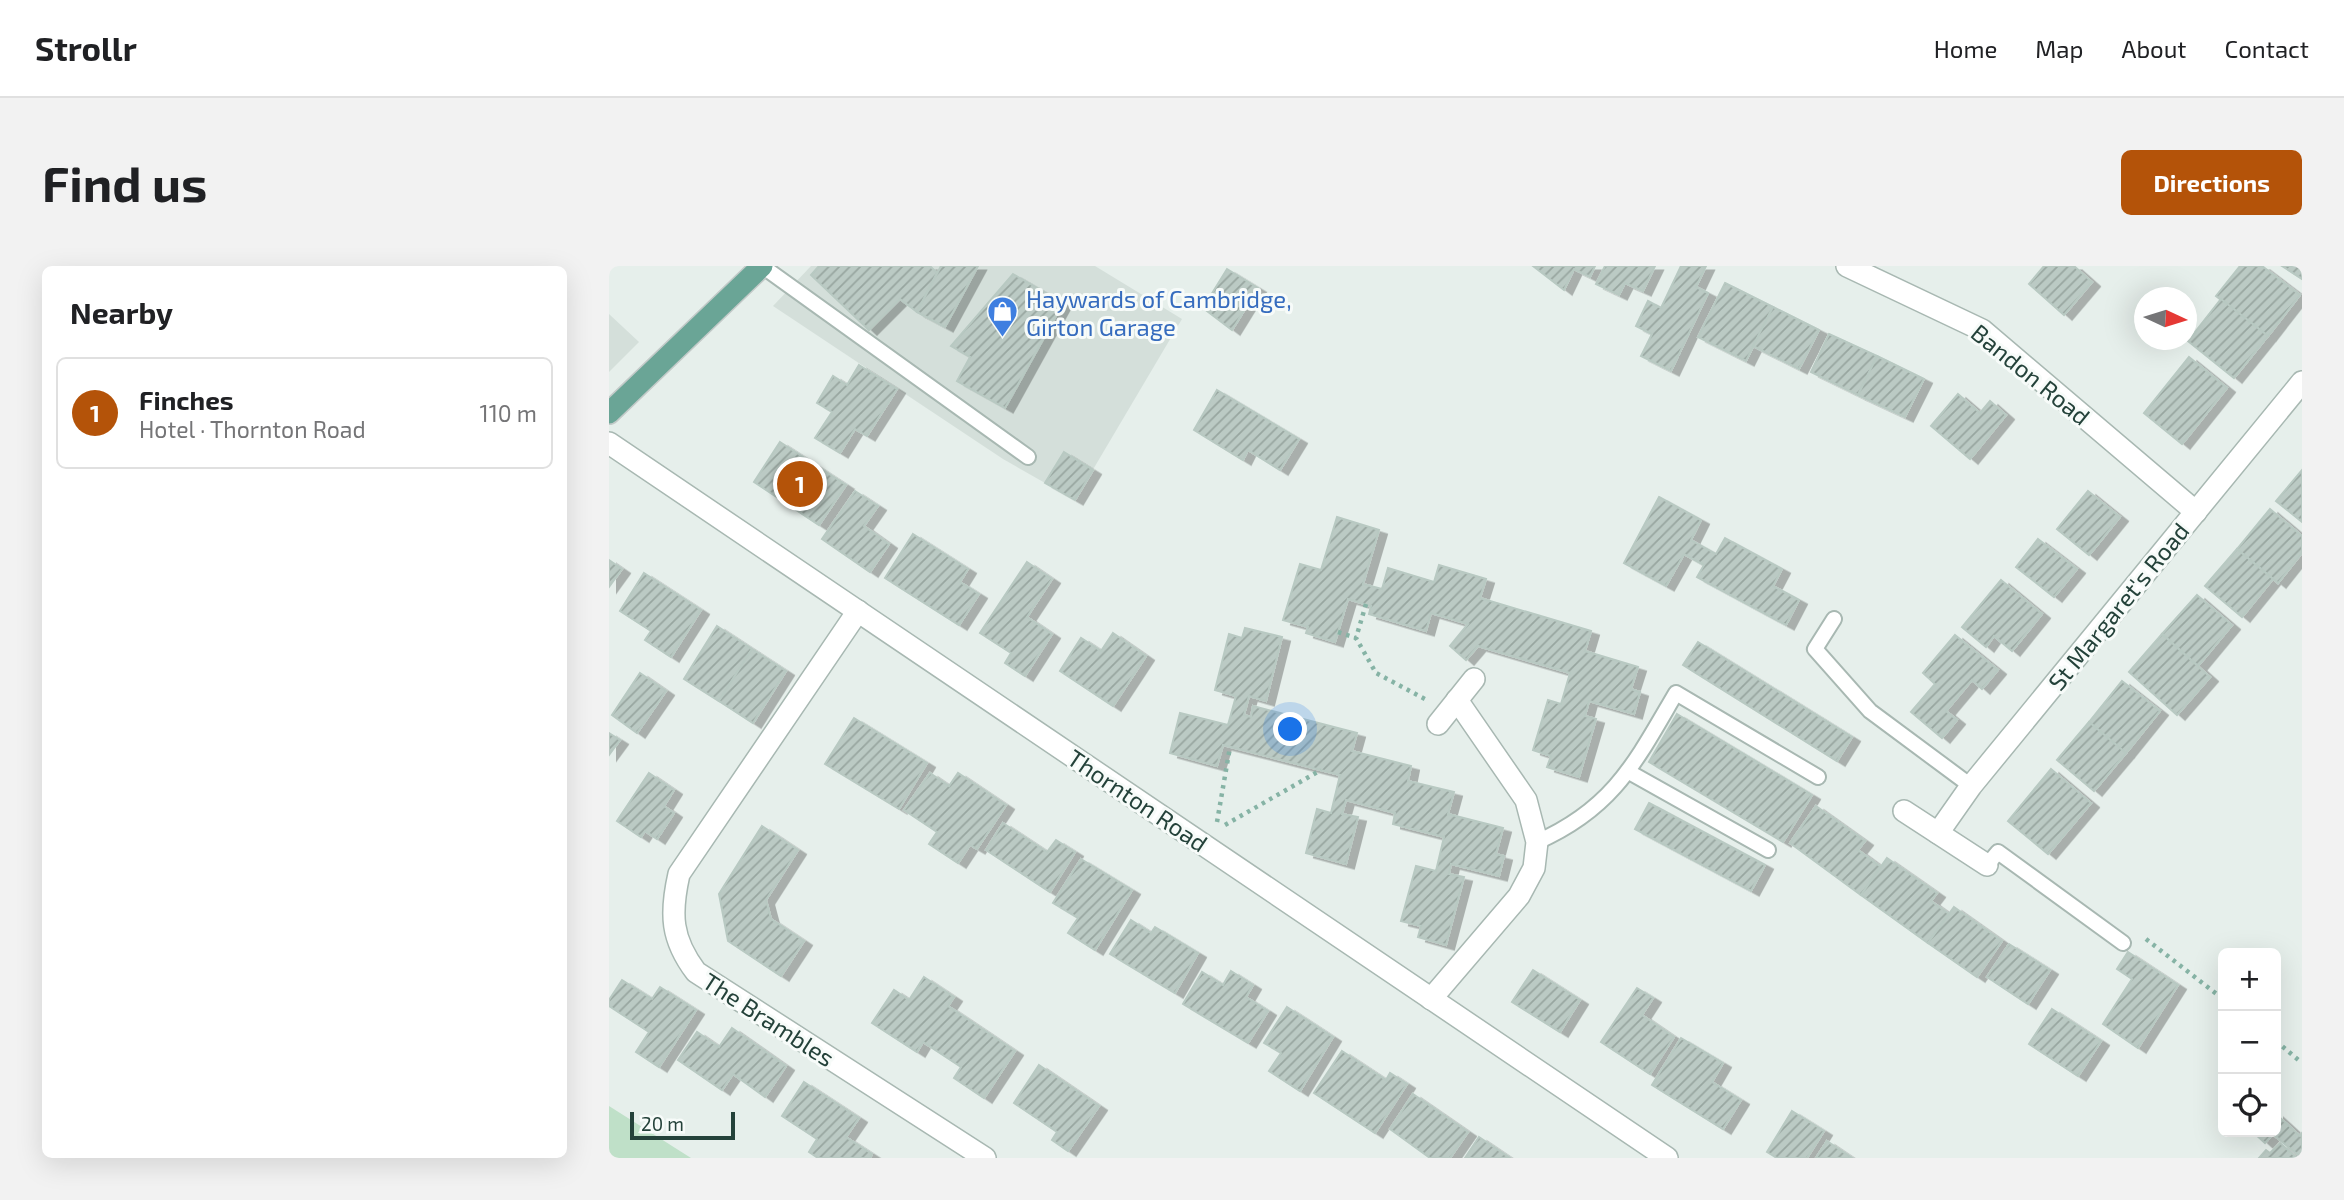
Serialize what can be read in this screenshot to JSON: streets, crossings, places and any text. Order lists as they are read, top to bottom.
{
  "streets": {
    "street": [
      "Bandon Road",
      "St Margaret's Road",
      "Thornton Road",
      "The Brambles"
    ]
  },
  "crossings": [
    ["Bandon Road", "St Margaret's Road"],
    ["Thornton Road", "The Brambles"]
  ],
  "places": {
    "shop": ["Haywards of Cambridge, Girton Garage"]
  },
  "scale_bar": "20 m",
  "north": "right",
  "page": {
    "header": "Strollr",
    "nav": [
      "Home",
      "Map",
      "About",
      "Contact"
    ],
    "buttons": "Directions",
    "title": "Find us",
    "heading": "Nearby",
    "list": [
      {
        "mark": "1",
        "name": "Finches",
        "note": "Hotel · Thornton Road",
        "value": "110 m"
      }
    ],
    "pins": "1",
    "map_buttons": ["+", "−"],
    "scale": "20 m"
  }
}
